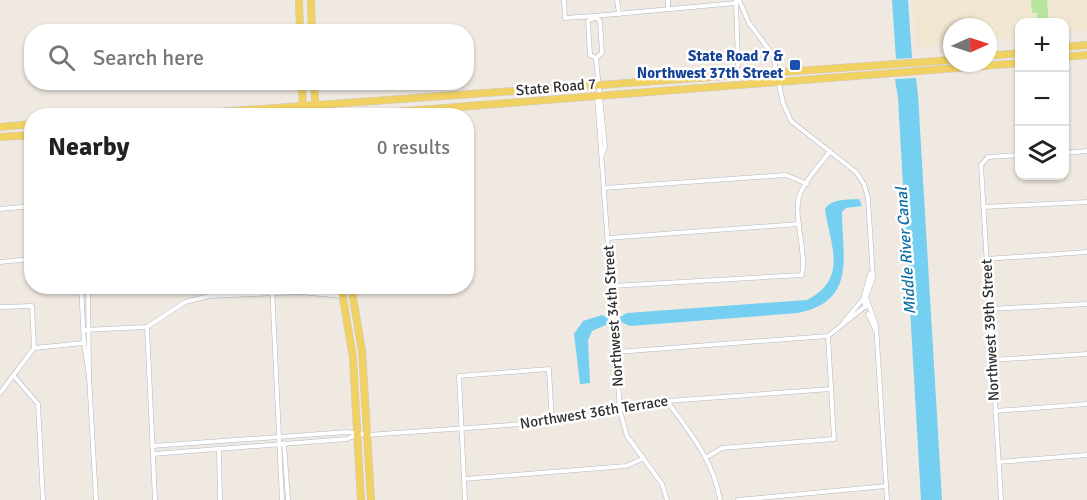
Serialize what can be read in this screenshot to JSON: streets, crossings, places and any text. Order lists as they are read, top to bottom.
{
  "streets": {
    "main road": ["State Road 7"],
    "street": ["Northwest 34th Street", "Northwest 39th Street", "Northwest 36th Terrace"]
  },
  "crossings": [
    ["State Road 7", "Northwest 34th Street"],
    ["Northwest 34th Street", "Northwest 36th Terrace"]
  ],
  "water": ["Middle River Canal"],
  "places": {
    "transit": ["State Road 7 & Northwest 37th Street"]
  },
  "north": "right",
  "page": {
    "map_buttons": ["+", "−"],
    "search": "Search here",
    "heading": ["Nearby", "0 results"]
  }
}
